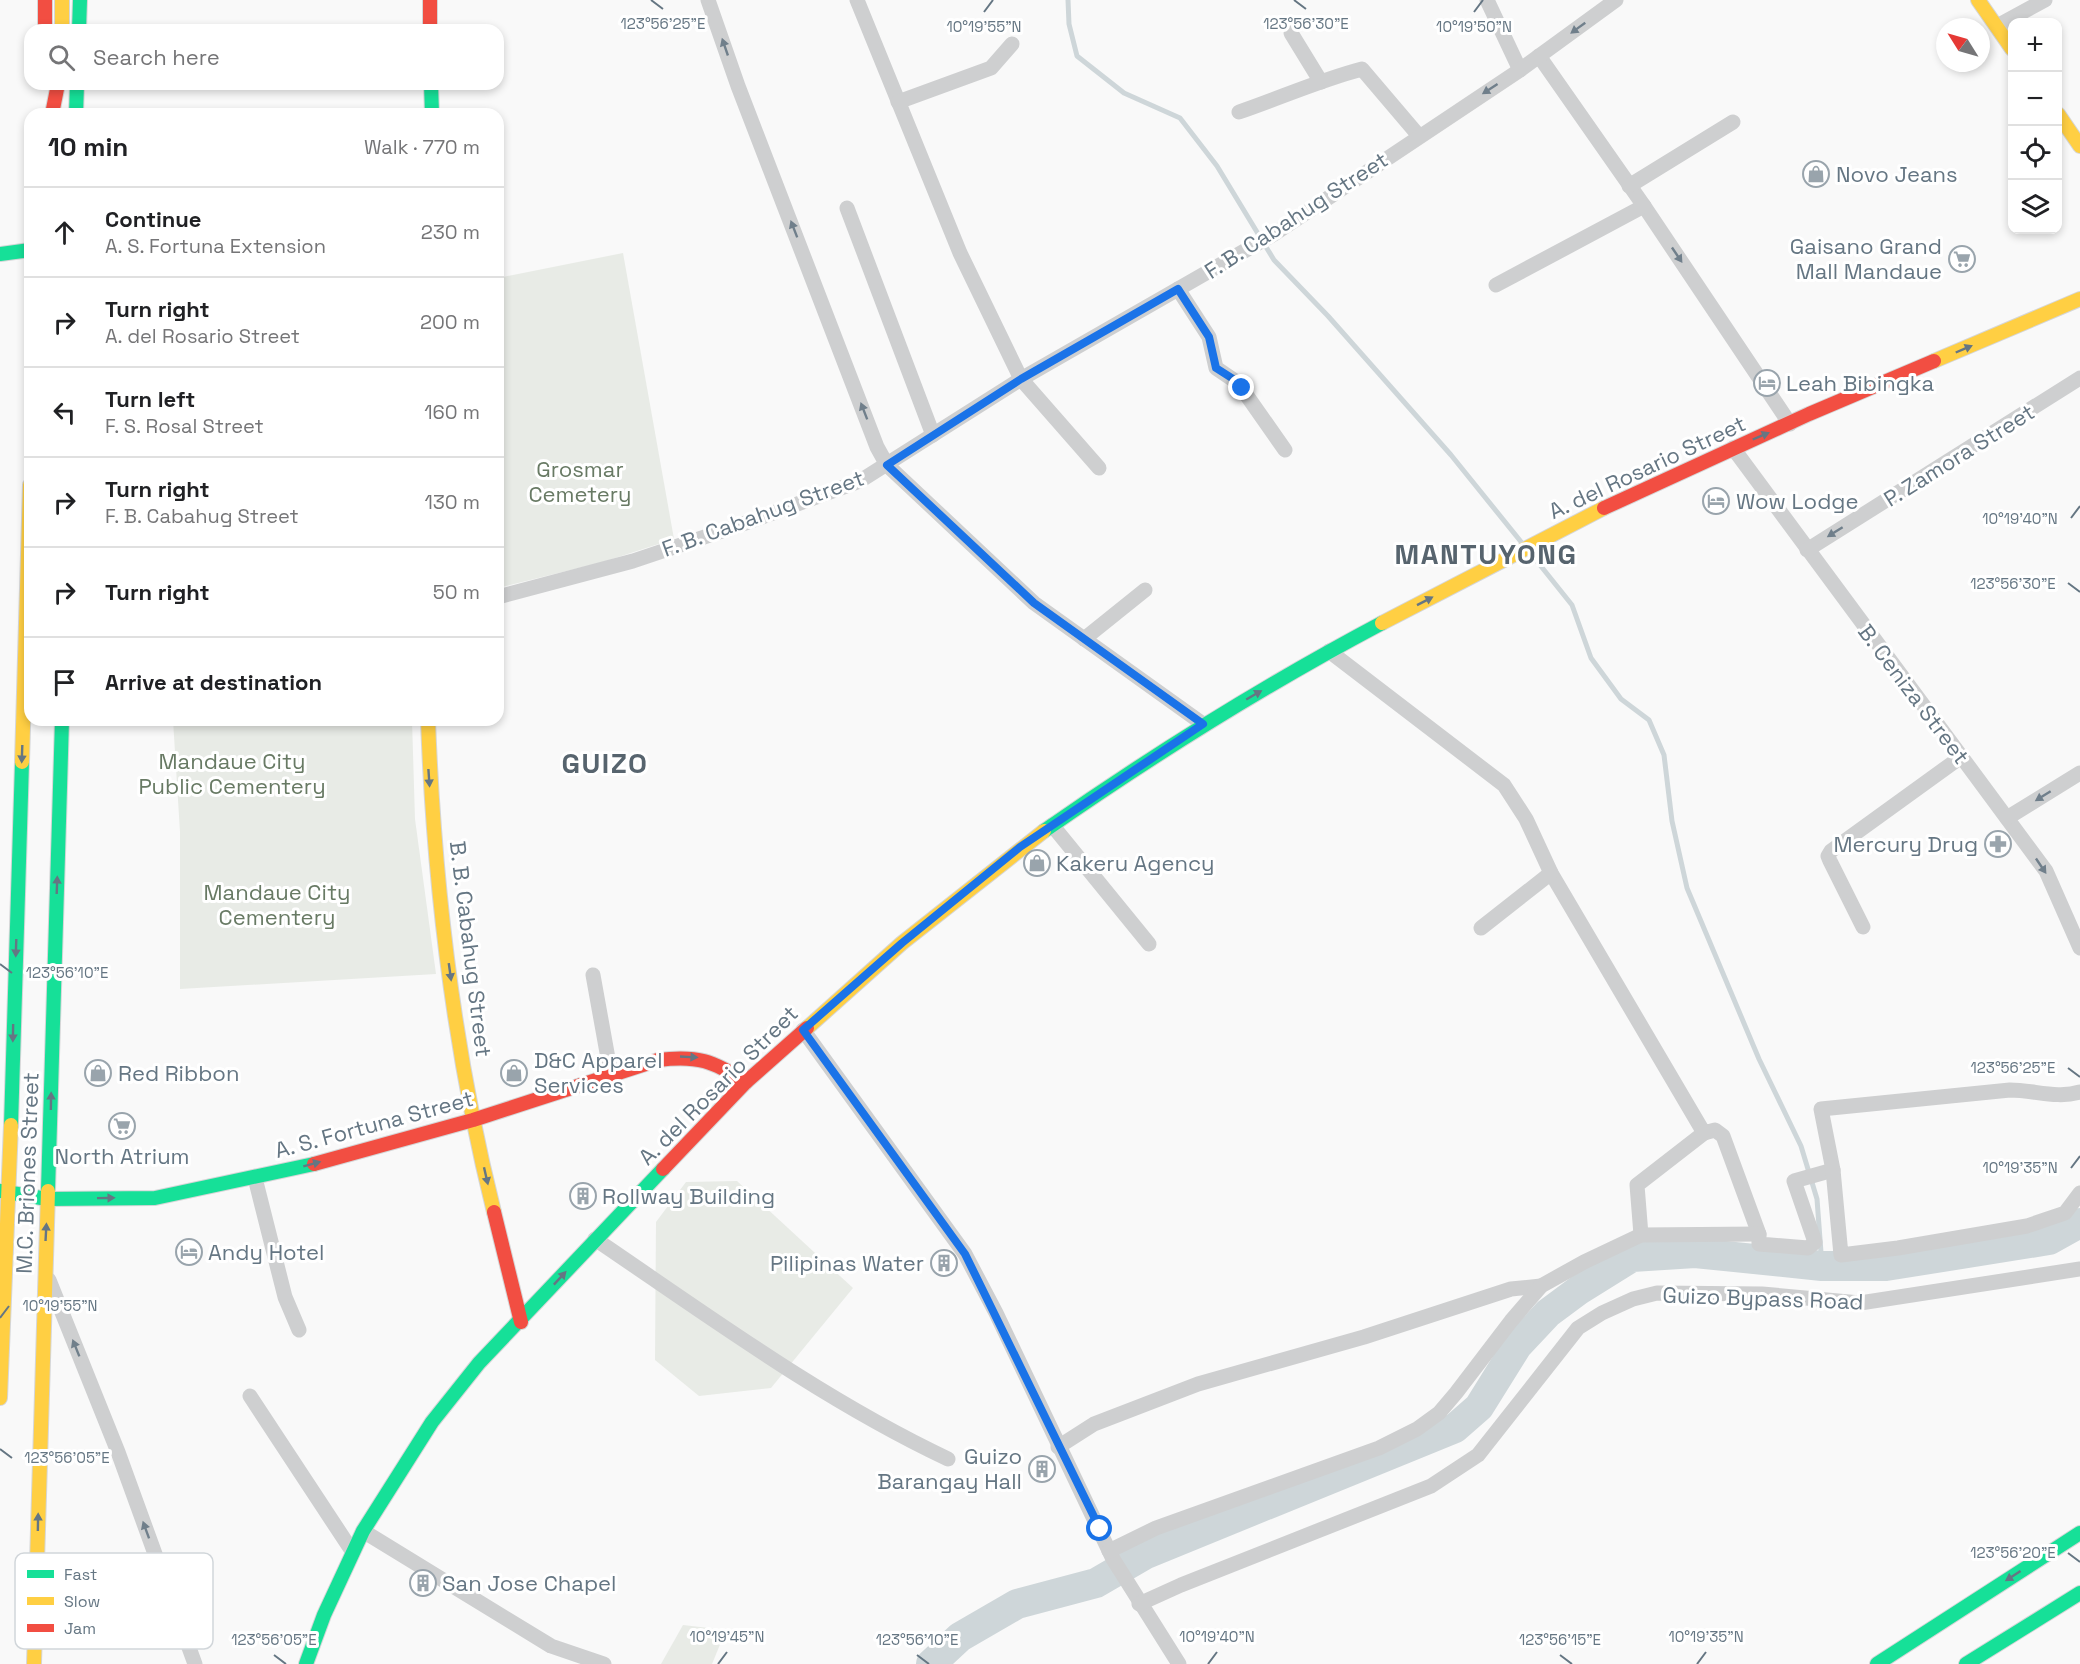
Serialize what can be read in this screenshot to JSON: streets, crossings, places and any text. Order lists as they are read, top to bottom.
{
  "streets": {
    "main road": [
      "A. del Rosario Street",
      "B. B. Cabahug Street",
      "A. S. Fortuna Street",
      "M.C. Briones Street"
    ],
    "street": [
      "F. B. Cabahug Street",
      "P. Zamora Street",
      "B. Ceniza Street",
      "Guizo Bypass Road"
    ]
  },
  "crossings": [
    ["P. Zamora Street", "B. Ceniza Street"],
    ["A. del Rosario Street", "B. Ceniza Street"],
    ["A. del Rosario Street", "B. B. Cabahug Street"],
    ["A. del Rosario Street", "A. S. Fortuna Street"],
    ["B. B. Cabahug Street", "A. S. Fortuna Street"],
    ["A. S. Fortuna Street", "M.C. Briones Street"]
  ],
  "one_way": [
    "P. Zamora Street",
    "A. del Rosario Street",
    "B. B. Cabahug Street",
    "A. S. Fortuna Street"
  ],
  "districts": ["MANTUYONG", "GUIZO"],
  "parks": ["Grosmar Cemetery", "Mandaue City Public Cementery", "Mandaue City Cementery"],
  "places": {
    "shop": [
      "Novo Jeans",
      "Kakeru Agency",
      "Red Ribbon",
      "D&C Apparel Services"
    ],
    "supermarket": ["Gaisano Grand Mall Mandaue", "North Atrium"],
    "hotel": ["Leah Bibingka", "Wow Lodge", "Andy Hotel"],
    "pharmacy": ["Mercury Drug"],
    "building": [
      "Rollway Building",
      "Pilipinas Water",
      "Guizo Barangay Hall",
      "San Jose Chapel"
    ]
  },
  "legend": ["Fast", "Slow", "Jam"],
  "north": "top left",
  "page": {
    "map_buttons": ["+", "−"],
    "search": "Search here",
    "heading": ["10 min", "Walk · 770 m"],
    "list": [
      ["Continue", "A. S. Fortuna Extension", "230 m"],
      ["Turn right", "A. del Rosario Street", "200 m"],
      ["Turn left", "F. S. Rosal Street", "160 m"],
      ["Turn right", "F. B. Cabahug Street", "130 m"],
      ["Turn right", "50 m"],
      "Arrive at destination"
    ]
  },
  "coordinates": [
    "123°56'25\"E",
    "123°56'30\"E",
    "10°19'55\"N",
    "10°19'50\"N",
    "10°19'40\"N",
    "123°56'10\"E",
    "10°19'35\"N",
    "123°56'05\"E",
    "123°56'20\"E",
    "10°19'45\"N",
    "123°56'15\"E"
  ]
}
